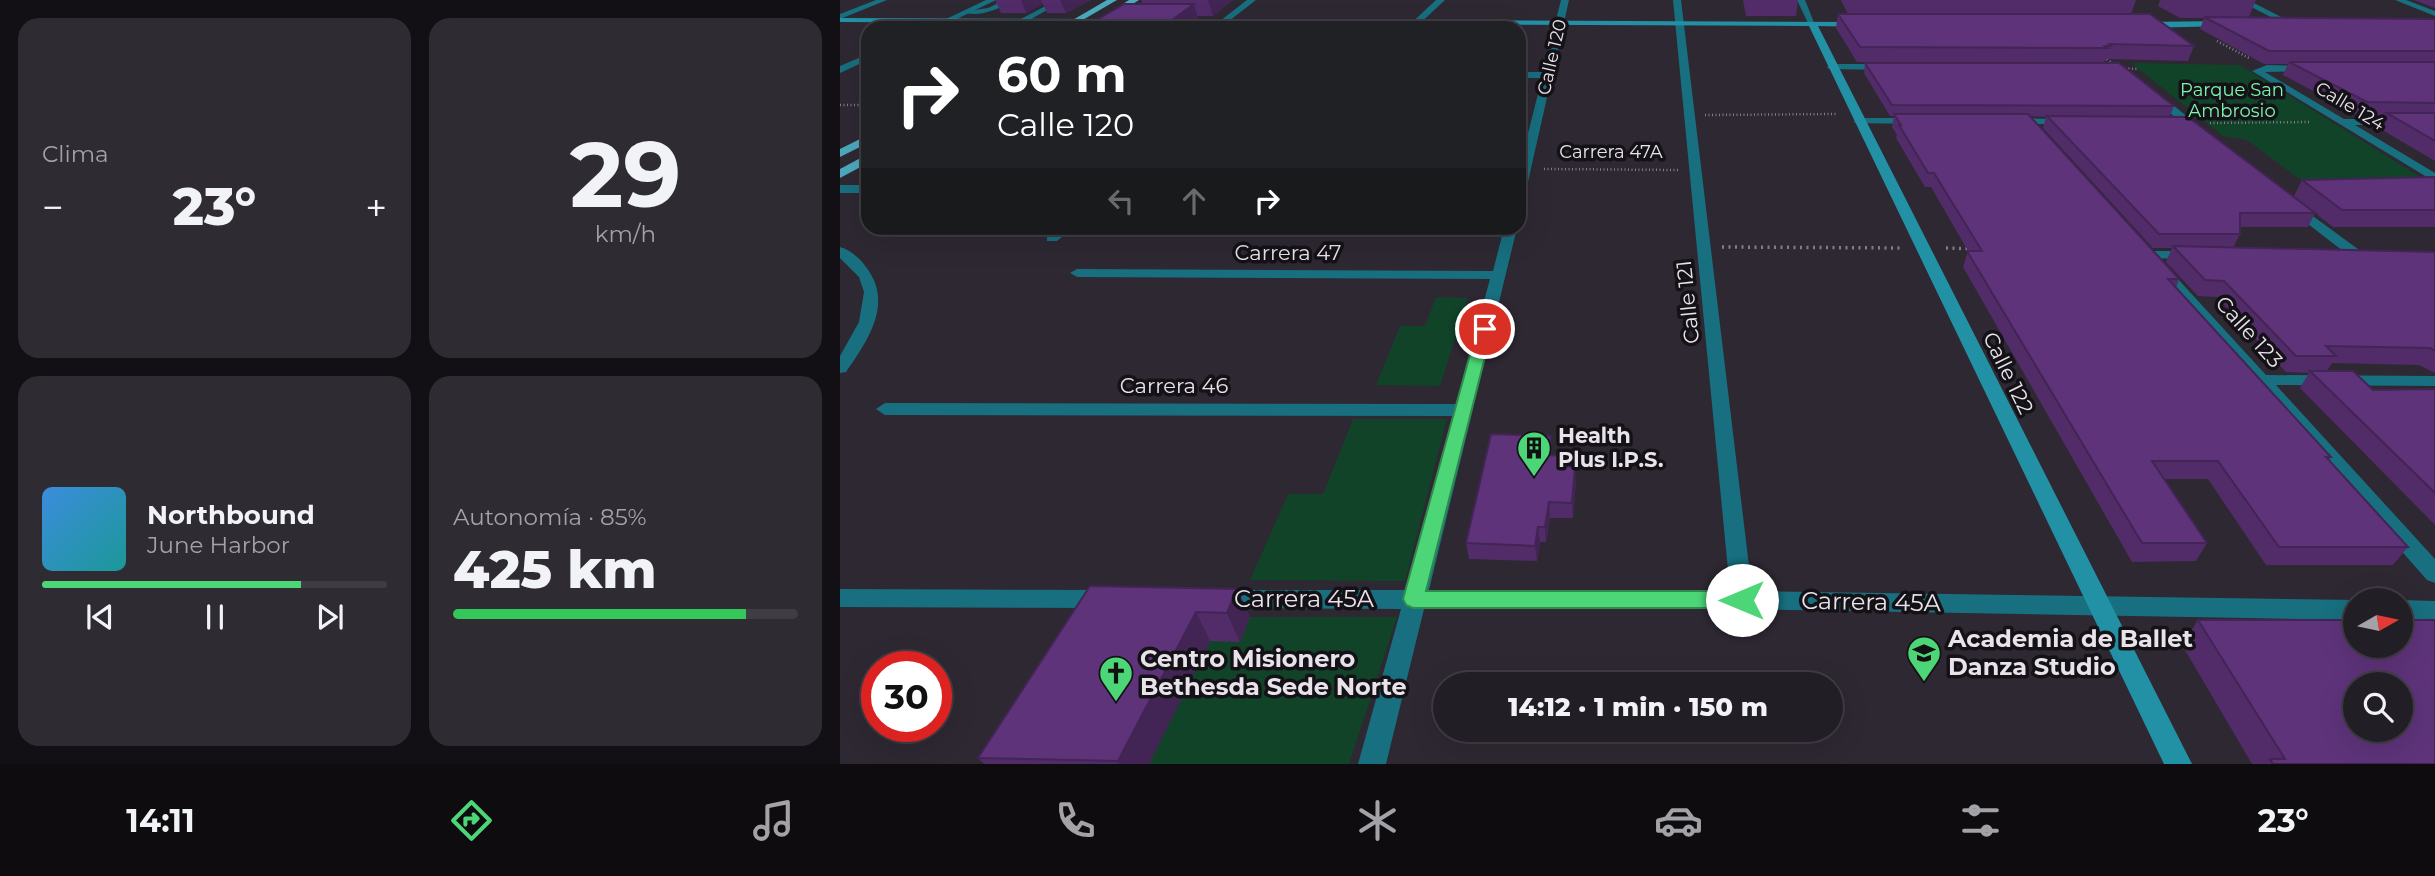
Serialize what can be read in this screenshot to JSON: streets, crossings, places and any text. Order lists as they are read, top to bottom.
{
  "streets": {
    "street": [
      "Calle 120",
      "Calle 124",
      "Carrera 47",
      "Calle 121",
      "Calle 123",
      "Calle 122",
      "Carrera 46",
      "Carrera 45A"
    ],
    "path": ["Carrera 47A"]
  },
  "crossings": [
    ["Calle 120", "Carrera 47A"],
    ["Carrera 47A", "Calle 121"],
    ["Calle 121", "Carrera 45A"],
    ["Calle 122", "Carrera 45A"]
  ],
  "parks": ["Parque San Ambrosio"],
  "places": {
    "building": ["Health Plus I.P.S."],
    "school or university": ["Academia de Ballet Danza Studio"],
    "church": ["Centro Misionero Bethesda Sede Norte"]
  },
  "north": "right",
  "page": {
    "tile": [
      "Clima",
      ["29", "km/h"],
      ["Autonomía · 85%", "425 km"]
    ],
    "turn": ["60 m", "Calle 120"],
    "heat": ["−", "23°", "+"],
    "song": ["Northbound", "June Harbor"],
    "limit": "30",
    "trip": "14:12 · 1 min · 150 m",
    "tabs": ["14:11", "23°"]
  }
}
